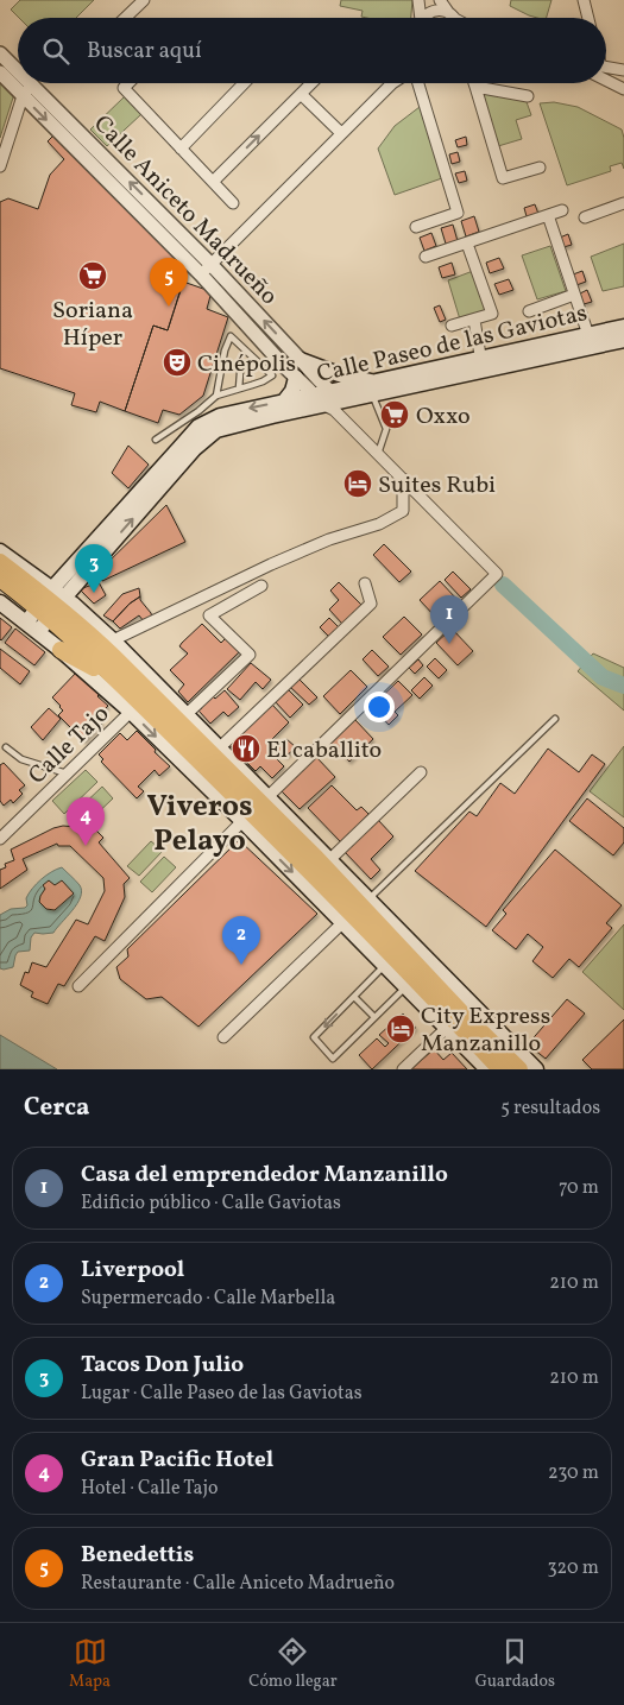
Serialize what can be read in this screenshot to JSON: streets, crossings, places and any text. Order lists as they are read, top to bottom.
{
  "streets": {
    "main road": ["Calle Paseo de las Gaviotas"],
    "street": ["Calle Aniceto Madrueño", "Calle Tajo"]
  },
  "crossings": [
    ["Calle Aniceto Madrueño", "Calle Paseo de las Gaviotas"]
  ],
  "districts": ["Viveros Pelayo"],
  "places": {
    "supermarket": ["Soriana Híper", "Oxxo"],
    "theatre": ["Cinépolis"],
    "hotel": ["Suites Rubi", "City Express Manzanillo"],
    "restaurant": ["El caballito"]
  },
  "page": {
    "search": "Buscar aquí",
    "pins": [
      "5",
      "3",
      "1",
      "4",
      "2"
    ],
    "heading": ["Cerca", "5 resultados"],
    "list": [
      {
        "mark": "1",
        "name": "Casa del emprendedor Manzanillo",
        "note": "Edificio público · Calle Gaviotas",
        "value": "70 m"
      },
      {
        "mark": "2",
        "name": "Liverpool",
        "note": "Supermercado · Calle Marbella",
        "value": "210 m"
      },
      {
        "mark": "3",
        "name": "Tacos Don Julio",
        "note": "Lugar · Calle Paseo de las Gaviotas",
        "value": "210 m"
      },
      {
        "mark": "4",
        "name": "Gran Pacific Hotel",
        "note": "Hotel · Calle Tajo",
        "value": "230 m"
      },
      {
        "mark": "5",
        "name": "Benedettis",
        "note": "Restaurante · Calle Aniceto Madrueño",
        "value": "320 m"
      }
    ],
    "nav": ["Mapa", "Cómo llegar", "Guardados"]
  }
}
